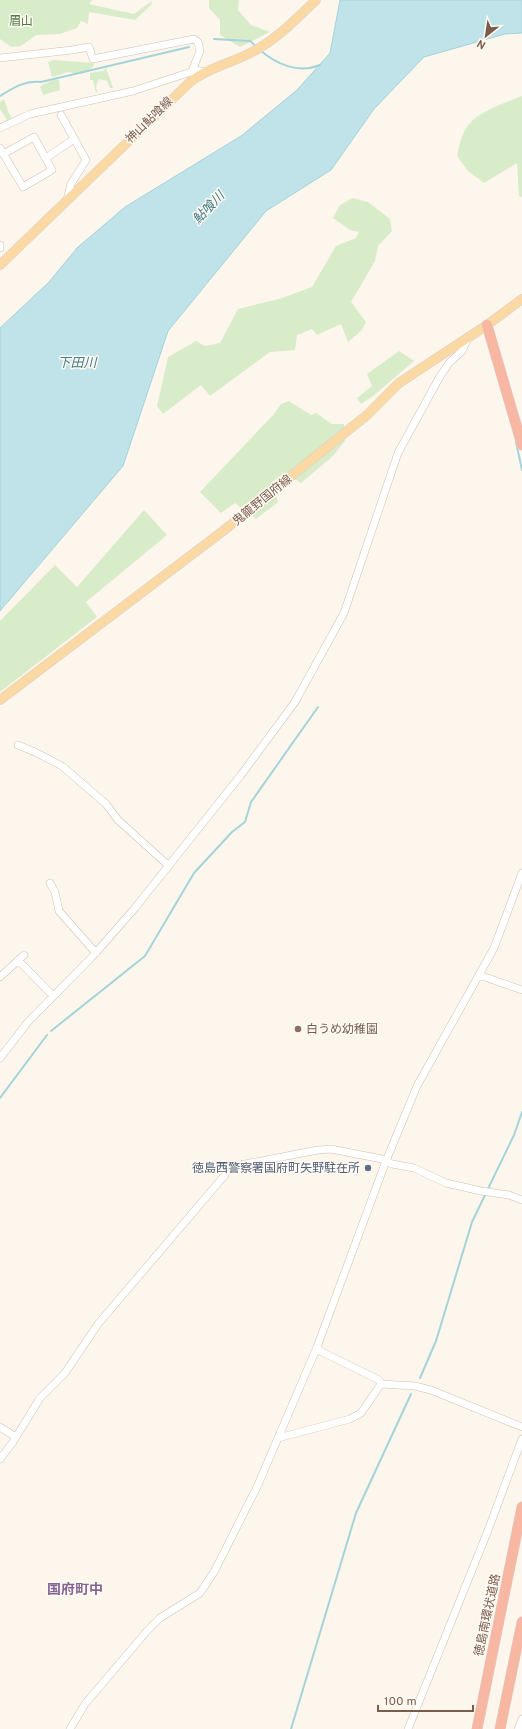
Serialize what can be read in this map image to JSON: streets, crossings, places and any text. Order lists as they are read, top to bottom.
{
  "streets": {
    "highway": ["徳島南環状道路"],
    "main road": ["神山鮎喰線", "鬼籠野国府線"]
  },
  "districts": ["国府町中"],
  "water": ["鮎喰川", "下田川"],
  "parks": ["眉山"],
  "places": ["白うめ幼稚園", "徳島西警察署国府町矢野駐在所"],
  "scale_bar": "100 m",
  "north": "bottom left"
}
